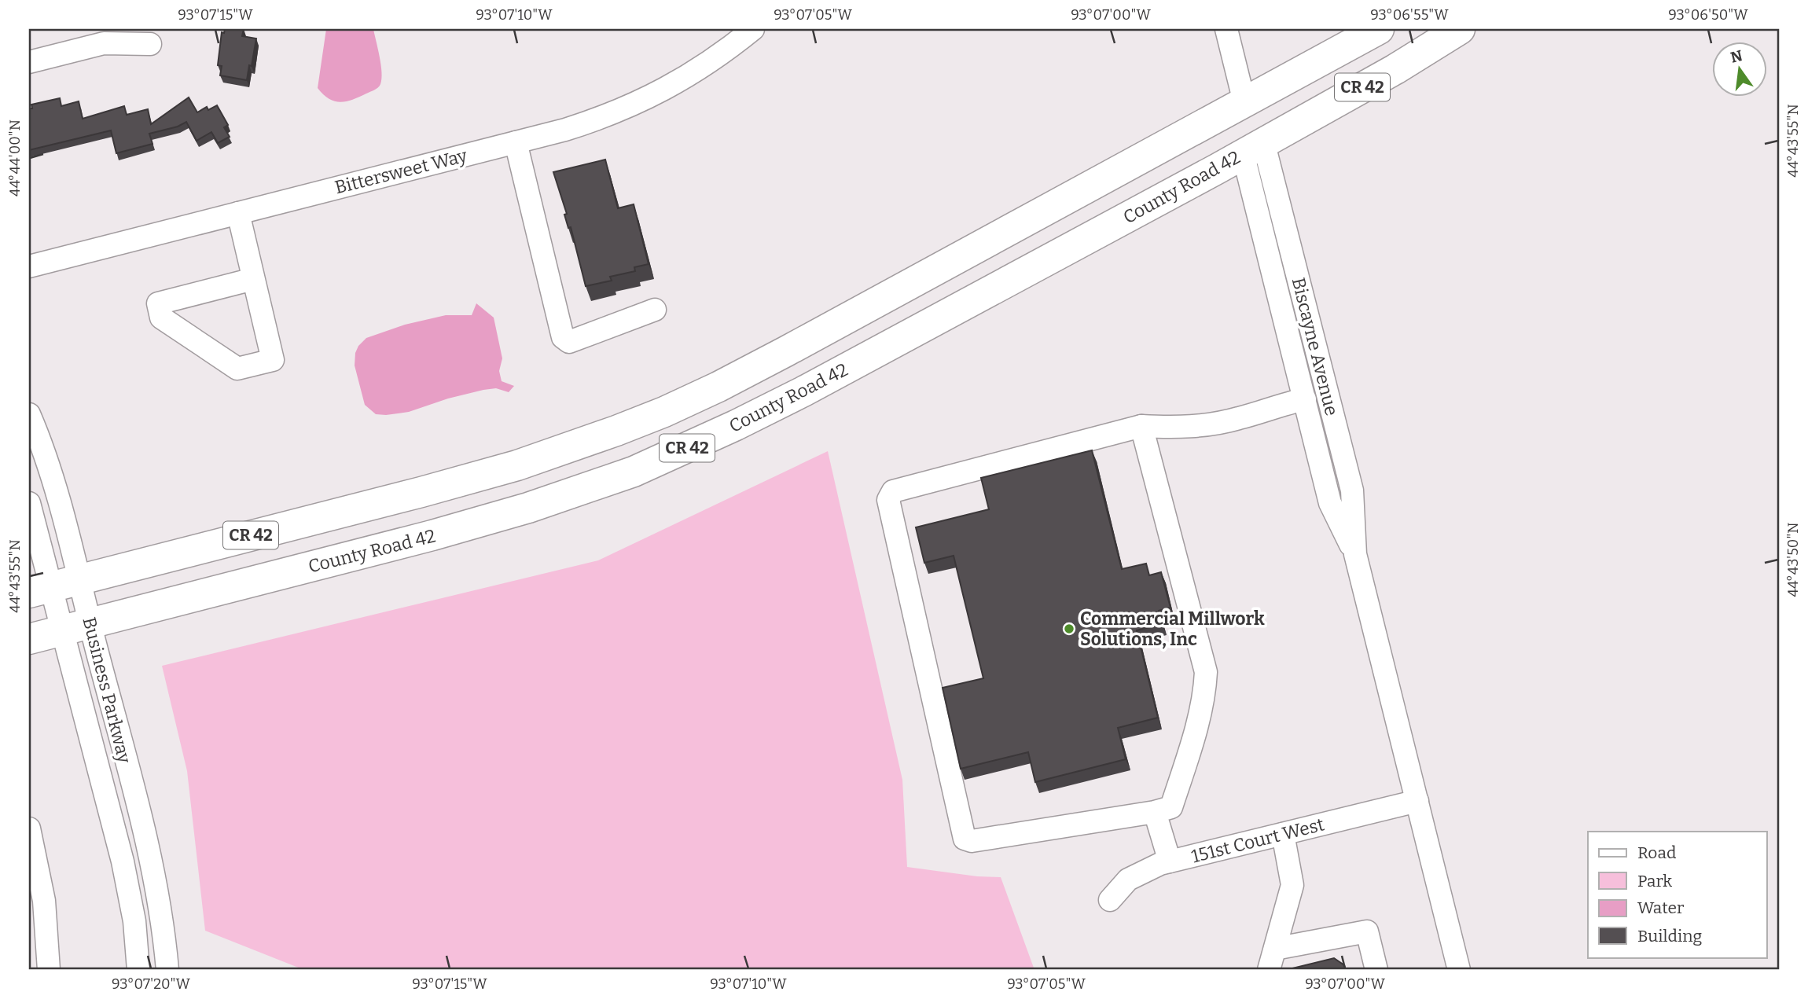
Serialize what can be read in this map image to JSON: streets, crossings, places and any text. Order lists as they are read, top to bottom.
{
  "streets": {
    "highway": ["CR 42", "County Road 42"],
    "street": [
      "Bittersweet Way",
      "Biscayne Avenue",
      "Business Parkway",
      "151st Court West"
    ]
  },
  "crossings": [
    ["CR 42", "Business Parkway"],
    ["County Road 42", "Biscayne Avenue"],
    ["County Road 42", "Business Parkway"],
    ["Biscayne Avenue", "151st Court West"]
  ],
  "places": ["Commercial Millwork Solutions, Inc"],
  "legend": [
    "Road",
    "Park",
    "Water",
    "Building"
  ],
  "north": "top",
  "coordinates": [
    "93°07'15\"W",
    "93°07'10\"W",
    "93°07'05\"W",
    "93°07'00\"W",
    "93°06'55\"W",
    "93°06'50\"W",
    "44°43'55\"N",
    "44°44'00\"N",
    "44°43'50\"N",
    "93°07'20\"W"
  ]
}
